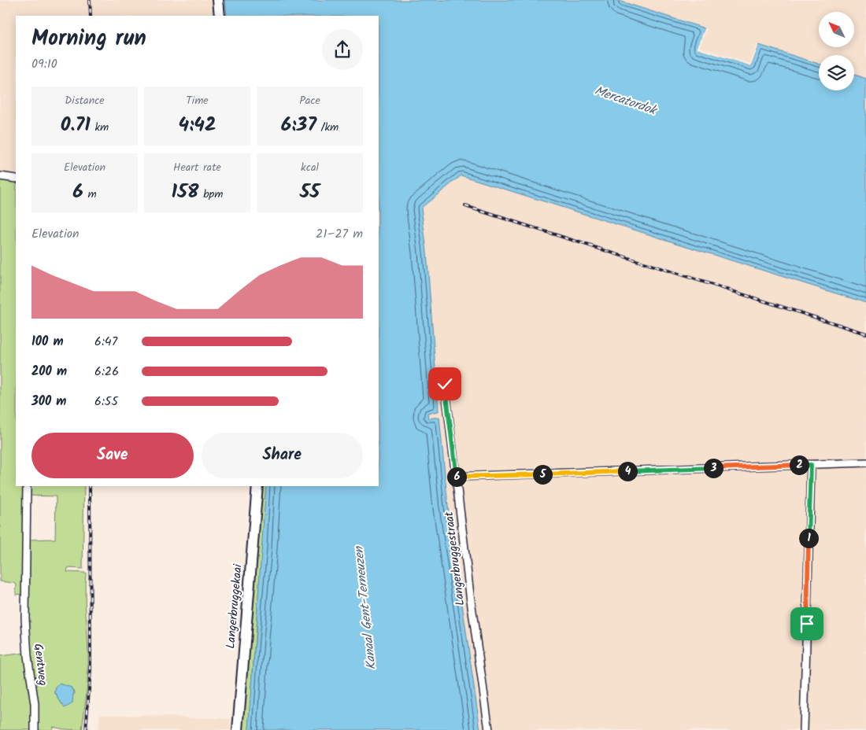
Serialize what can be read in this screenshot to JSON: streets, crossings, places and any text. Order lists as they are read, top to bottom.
{
  "streets": {
    "main road": ["Langerbruggekaai"],
    "street": ["Langerbruggestraat", "Gentweg"]
  },
  "water": ["Mercatordok", "Kanaal Gent-Terneuzen"],
  "north": "top left",
  "page": {
    "heading": ["Morning run", "09:10"],
    "stats": [
      ["Distance", "0.71 km"],
      ["Time", "4:42"],
      ["Pace", "6:37 /km"],
      ["Elevation", "6 m"],
      ["Heart rate", "158 bpm"],
      ["kcal", "55"]
    ],
    "chart": ["Elevation", "21–27 m"],
    "list": [
      {
        "name": "100 m",
        "note": "6:47"
      },
      {
        "name": "200 m",
        "note": "6:26"
      },
      {
        "name": "300 m",
        "note": "6:55"
      }
    ],
    "buttons": ["Save", "Share"],
    "pins": [
      "2",
      "3",
      "4",
      "5",
      "6",
      "1"
    ]
  }
}
